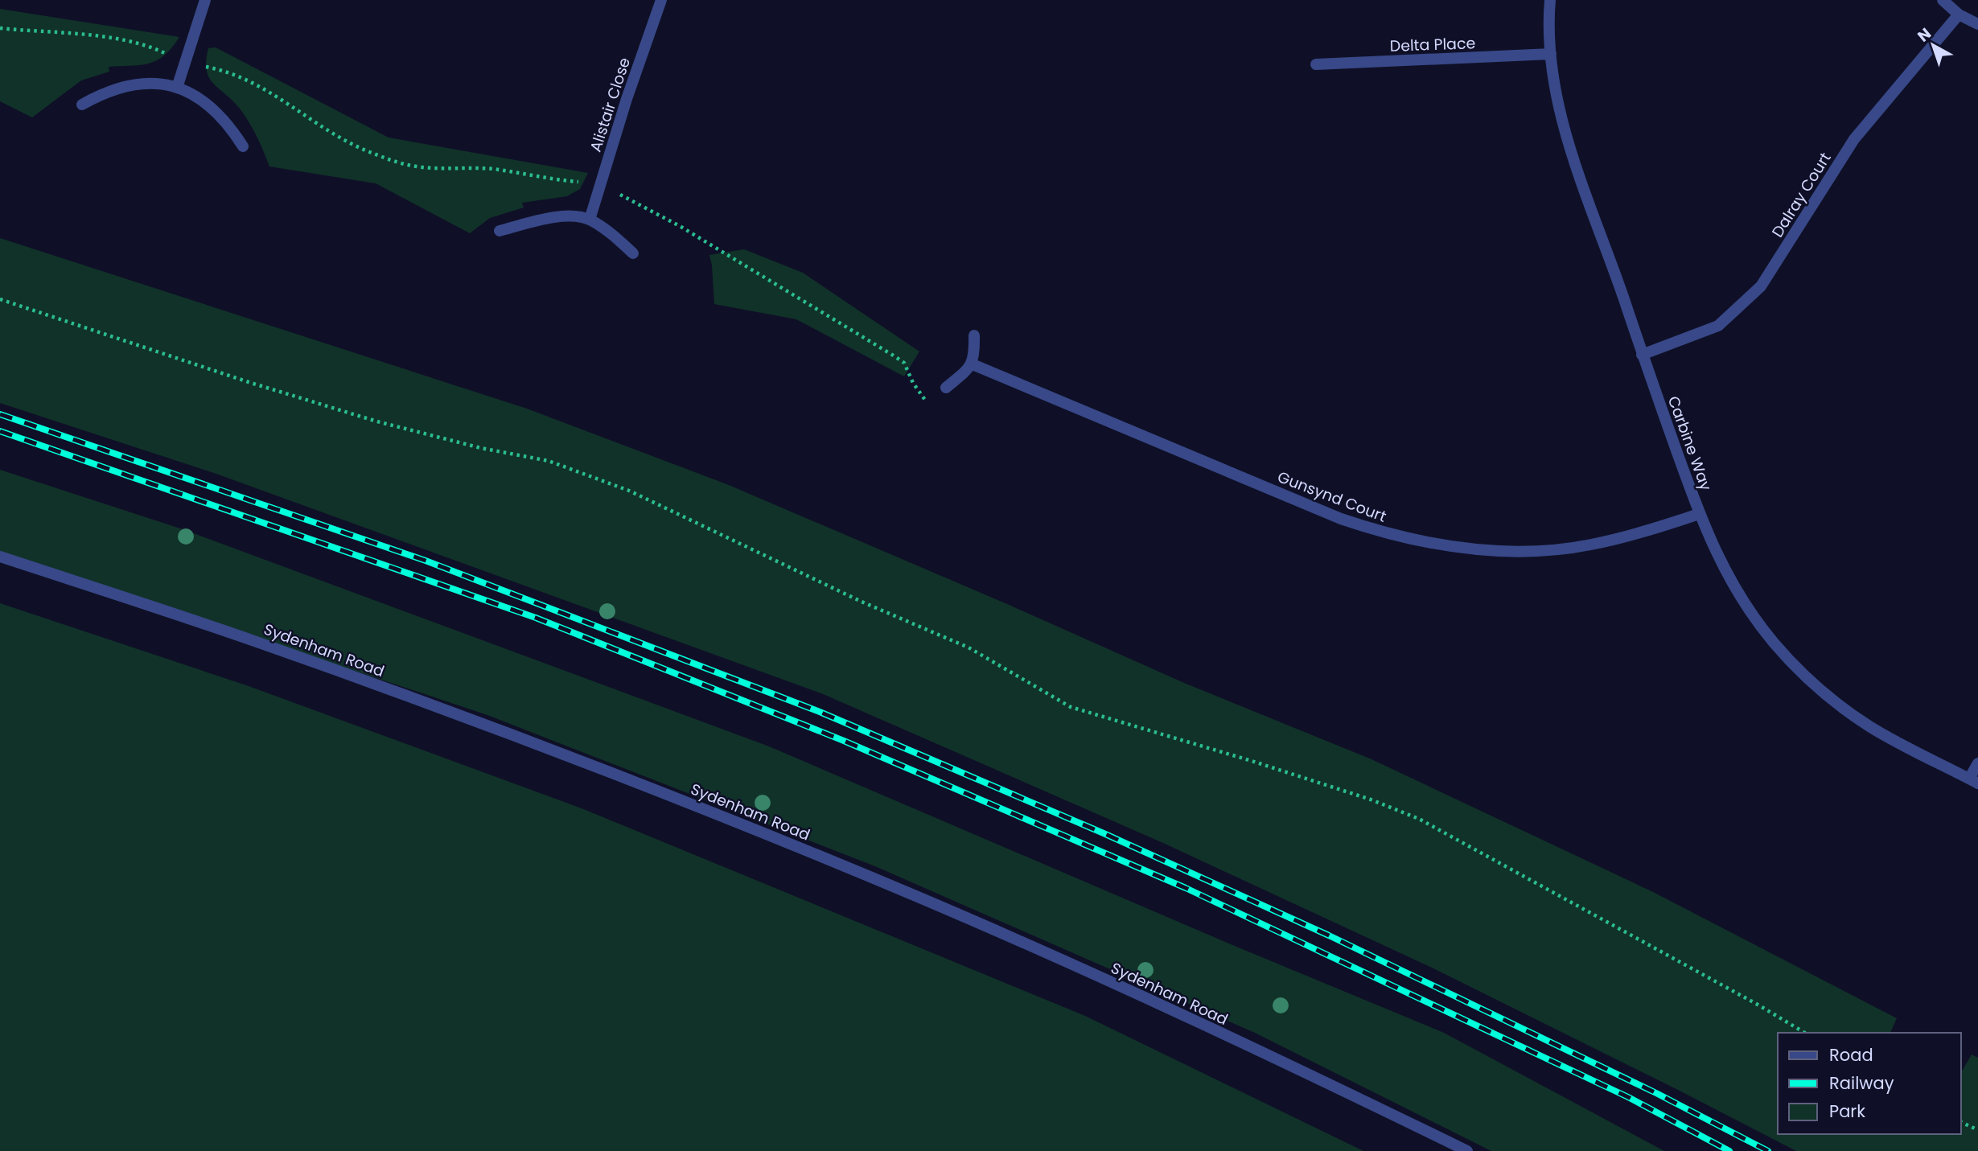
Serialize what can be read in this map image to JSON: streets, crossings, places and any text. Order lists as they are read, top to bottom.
{
  "streets": {
    "street": [
      "Delta Place",
      "Alistair Close",
      "Dalray Court",
      "Carbine Way",
      "Gunsynd Court",
      "Sydenham Road"
    ]
  },
  "crossings": [
    ["Delta Place", "Carbine Way"],
    ["Dalray Court", "Carbine Way"],
    ["Carbine Way", "Gunsynd Court"]
  ],
  "legend": ["Road", "Railway", "Park"],
  "north": "top left"
}
